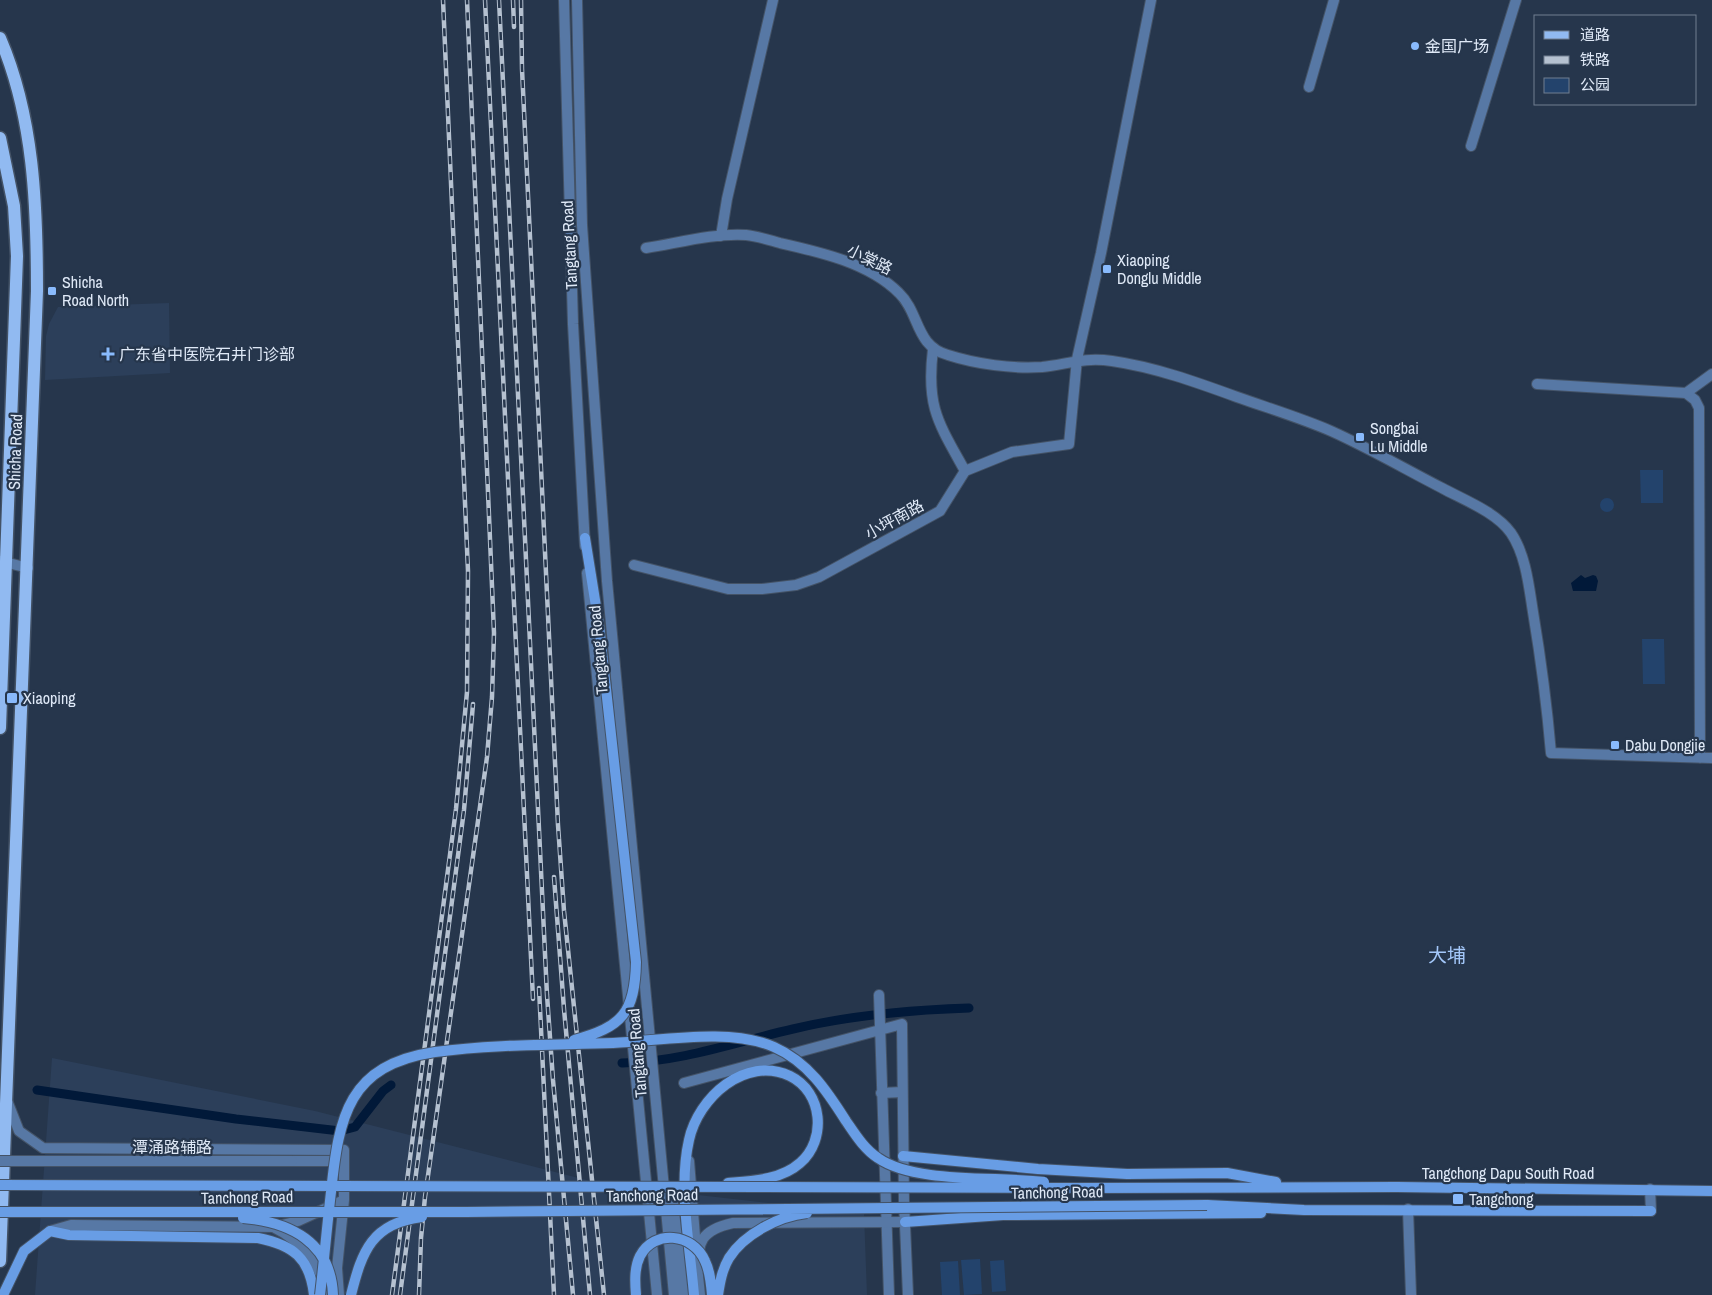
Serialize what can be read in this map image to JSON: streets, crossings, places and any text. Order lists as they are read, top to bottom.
{
  "streets": {
    "main road": ["Shicha Road", "Tangchong Dapu South Road", "Tanchong Road"],
    "street": [
      "Tangtang Road",
      "小棠路",
      "小坪南路",
      "潭涌路辅路"
    ]
  },
  "crossings": [
    ["Tangchong Dapu South Road", "Tanchong Road"]
  ],
  "districts": ["大埔"],
  "places": {
    "other": ["金国广场"],
    "transit": [
      "Xiaoping Donglu Middle",
      "Shicha Road North",
      "Songbai Lu Middle",
      "Xiaoping",
      "Dabu Dongjie",
      "Tangchong"
    ],
    "health": ["广东省中医院石井门诊部"]
  },
  "legend": ["道路", "铁路", "公园"]
}
